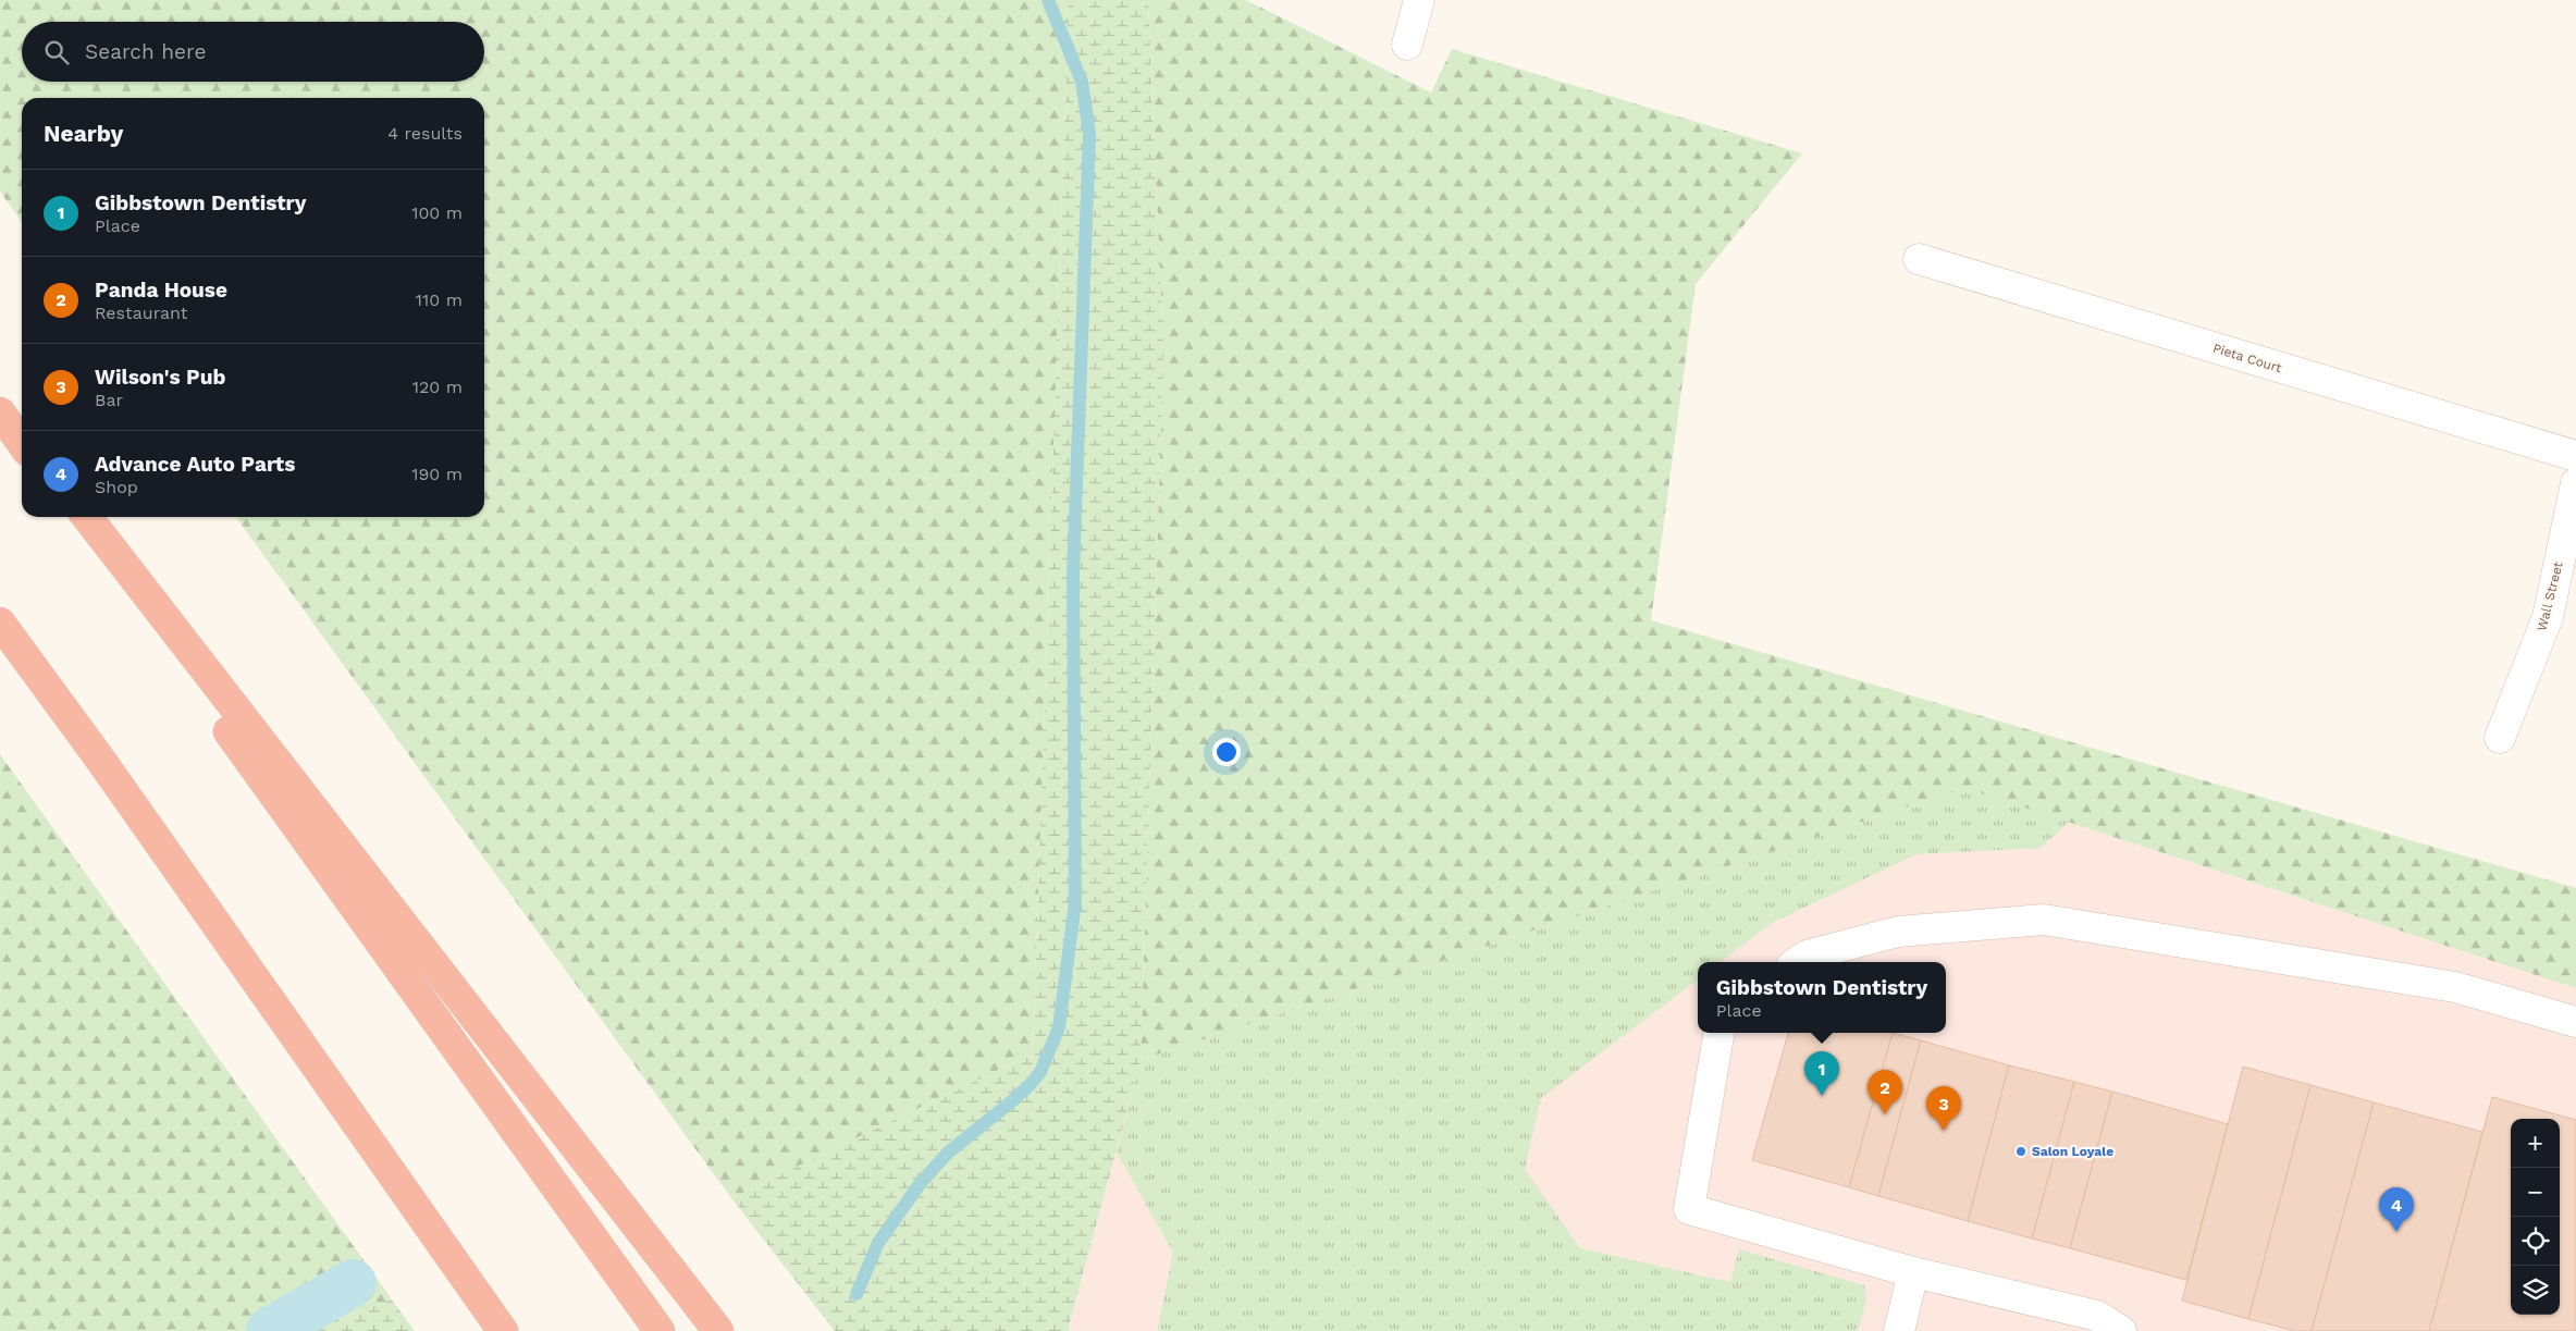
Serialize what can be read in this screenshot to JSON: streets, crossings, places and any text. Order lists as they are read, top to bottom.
{
  "streets": {
    "street": ["Pieta Court", "Wall Street"]
  },
  "places": ["Salon Loyale"],
  "page": {
    "search": "Search here",
    "heading": ["Nearby", "4 results"],
    "list": [
      {
        "mark": "1",
        "name": "Gibbstown Dentistry",
        "note": "Place",
        "value": "100 m"
      },
      {
        "mark": "2",
        "name": "Panda House",
        "note": "Restaurant",
        "value": "110 m"
      },
      {
        "mark": "3",
        "name": "Wilson's Pub",
        "note": "Bar",
        "value": "120 m"
      },
      {
        "mark": "4",
        "name": "Advance Auto Parts",
        "note": "Shop",
        "value": "190 m"
      }
    ],
    "popup": ["Gibbstown Dentistry", "Place"],
    "pins": [
      "1",
      "2",
      "3",
      "4"
    ],
    "map_buttons": ["+", "−"]
  }
}
